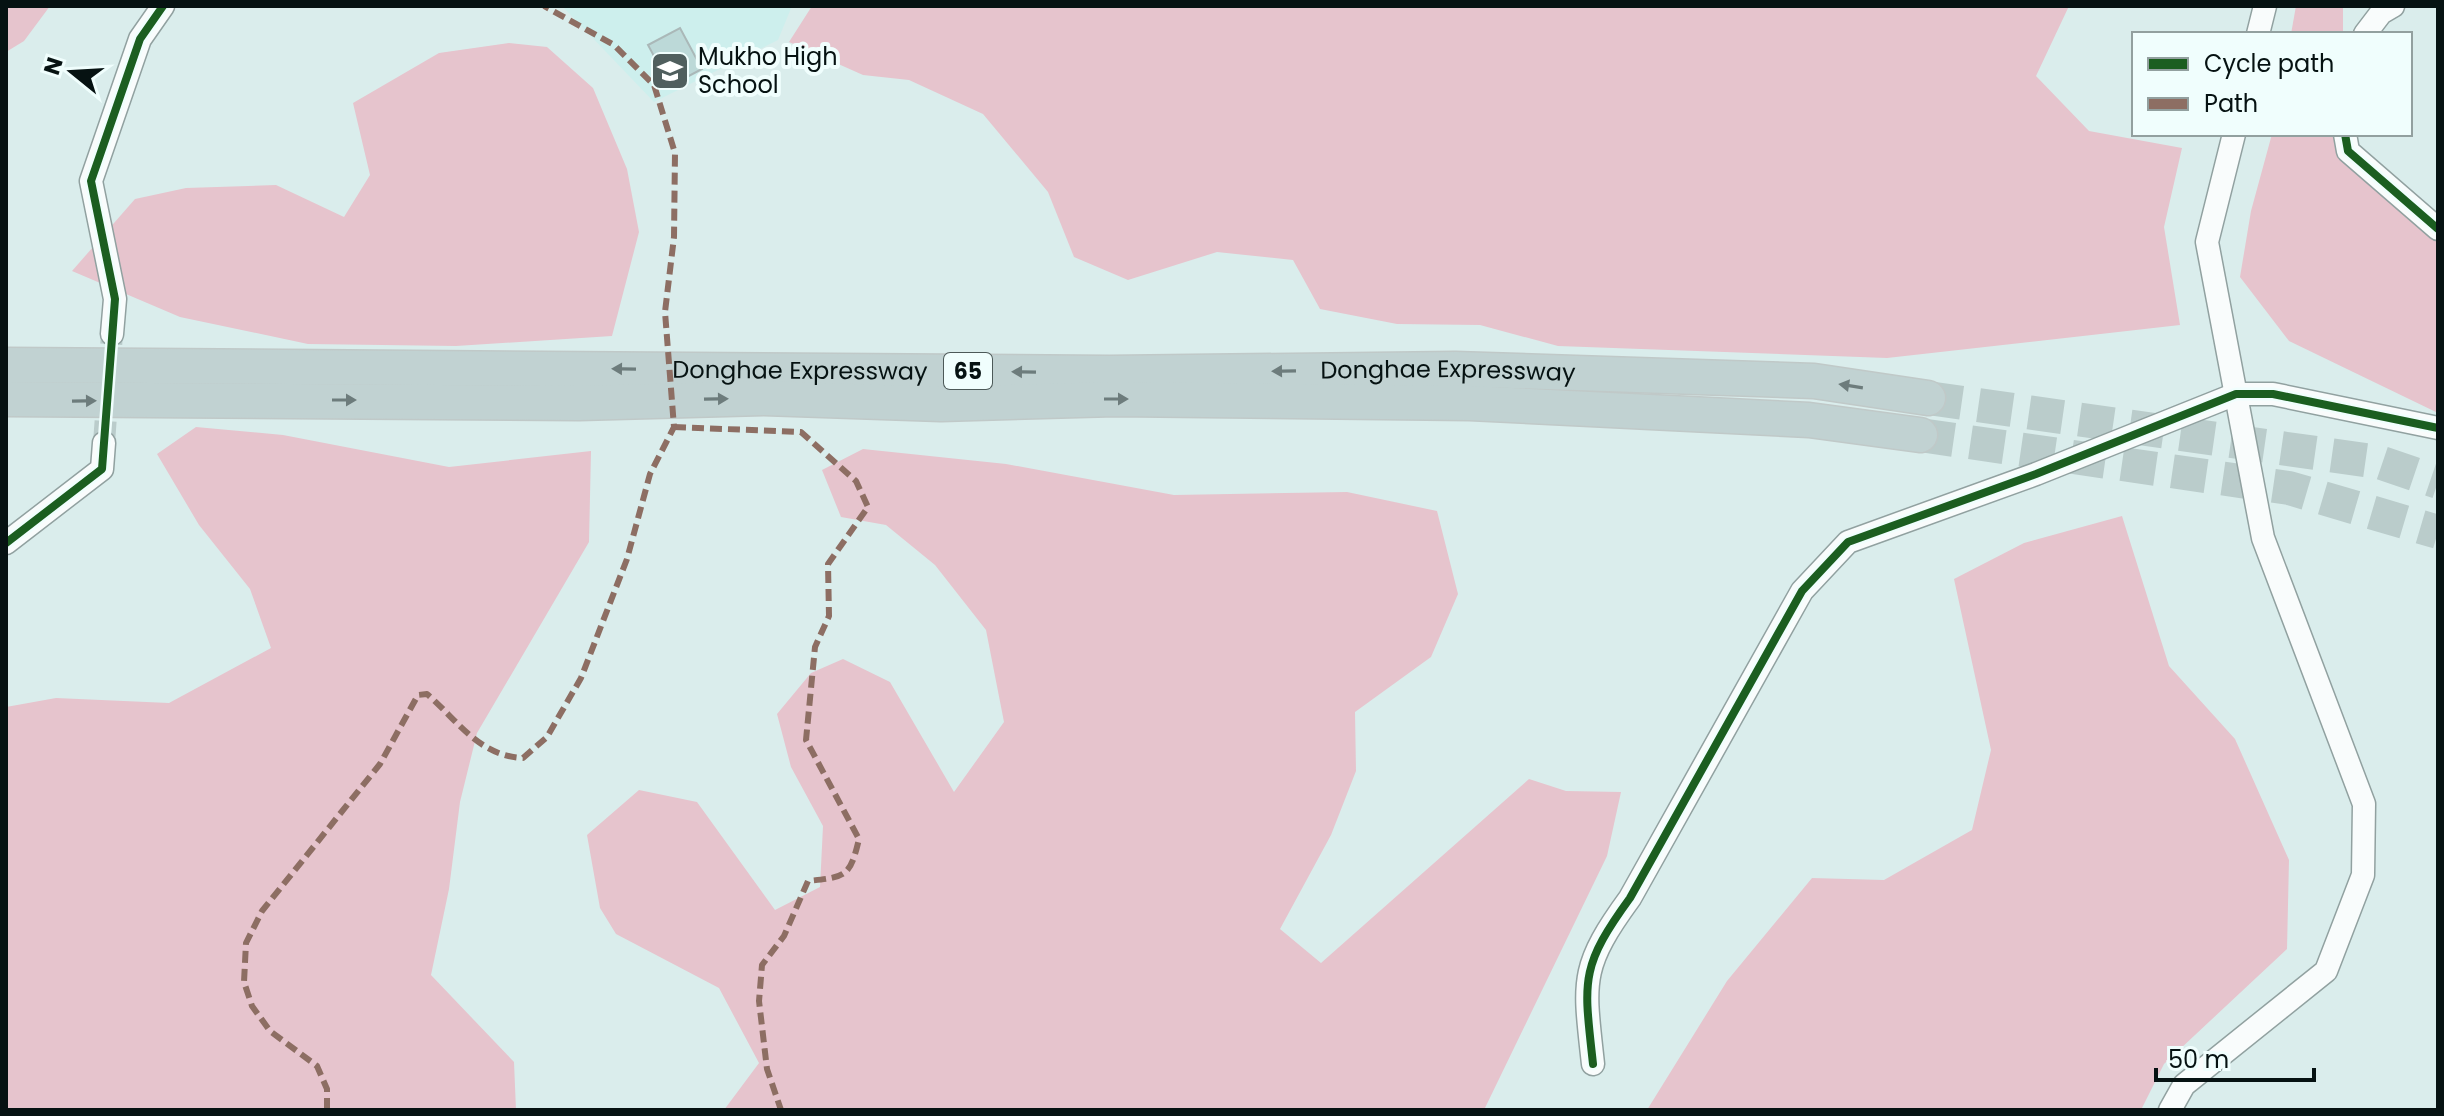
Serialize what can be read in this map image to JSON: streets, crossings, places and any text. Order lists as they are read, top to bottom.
{
  "streets": {
    "highway": ["Donghae Expressway", "65"]
  },
  "places": {
    "school or university": ["Mukho High School"]
  },
  "legend": ["Cycle path", "Path"],
  "scale_bar": "50 m",
  "north": "left"
}
